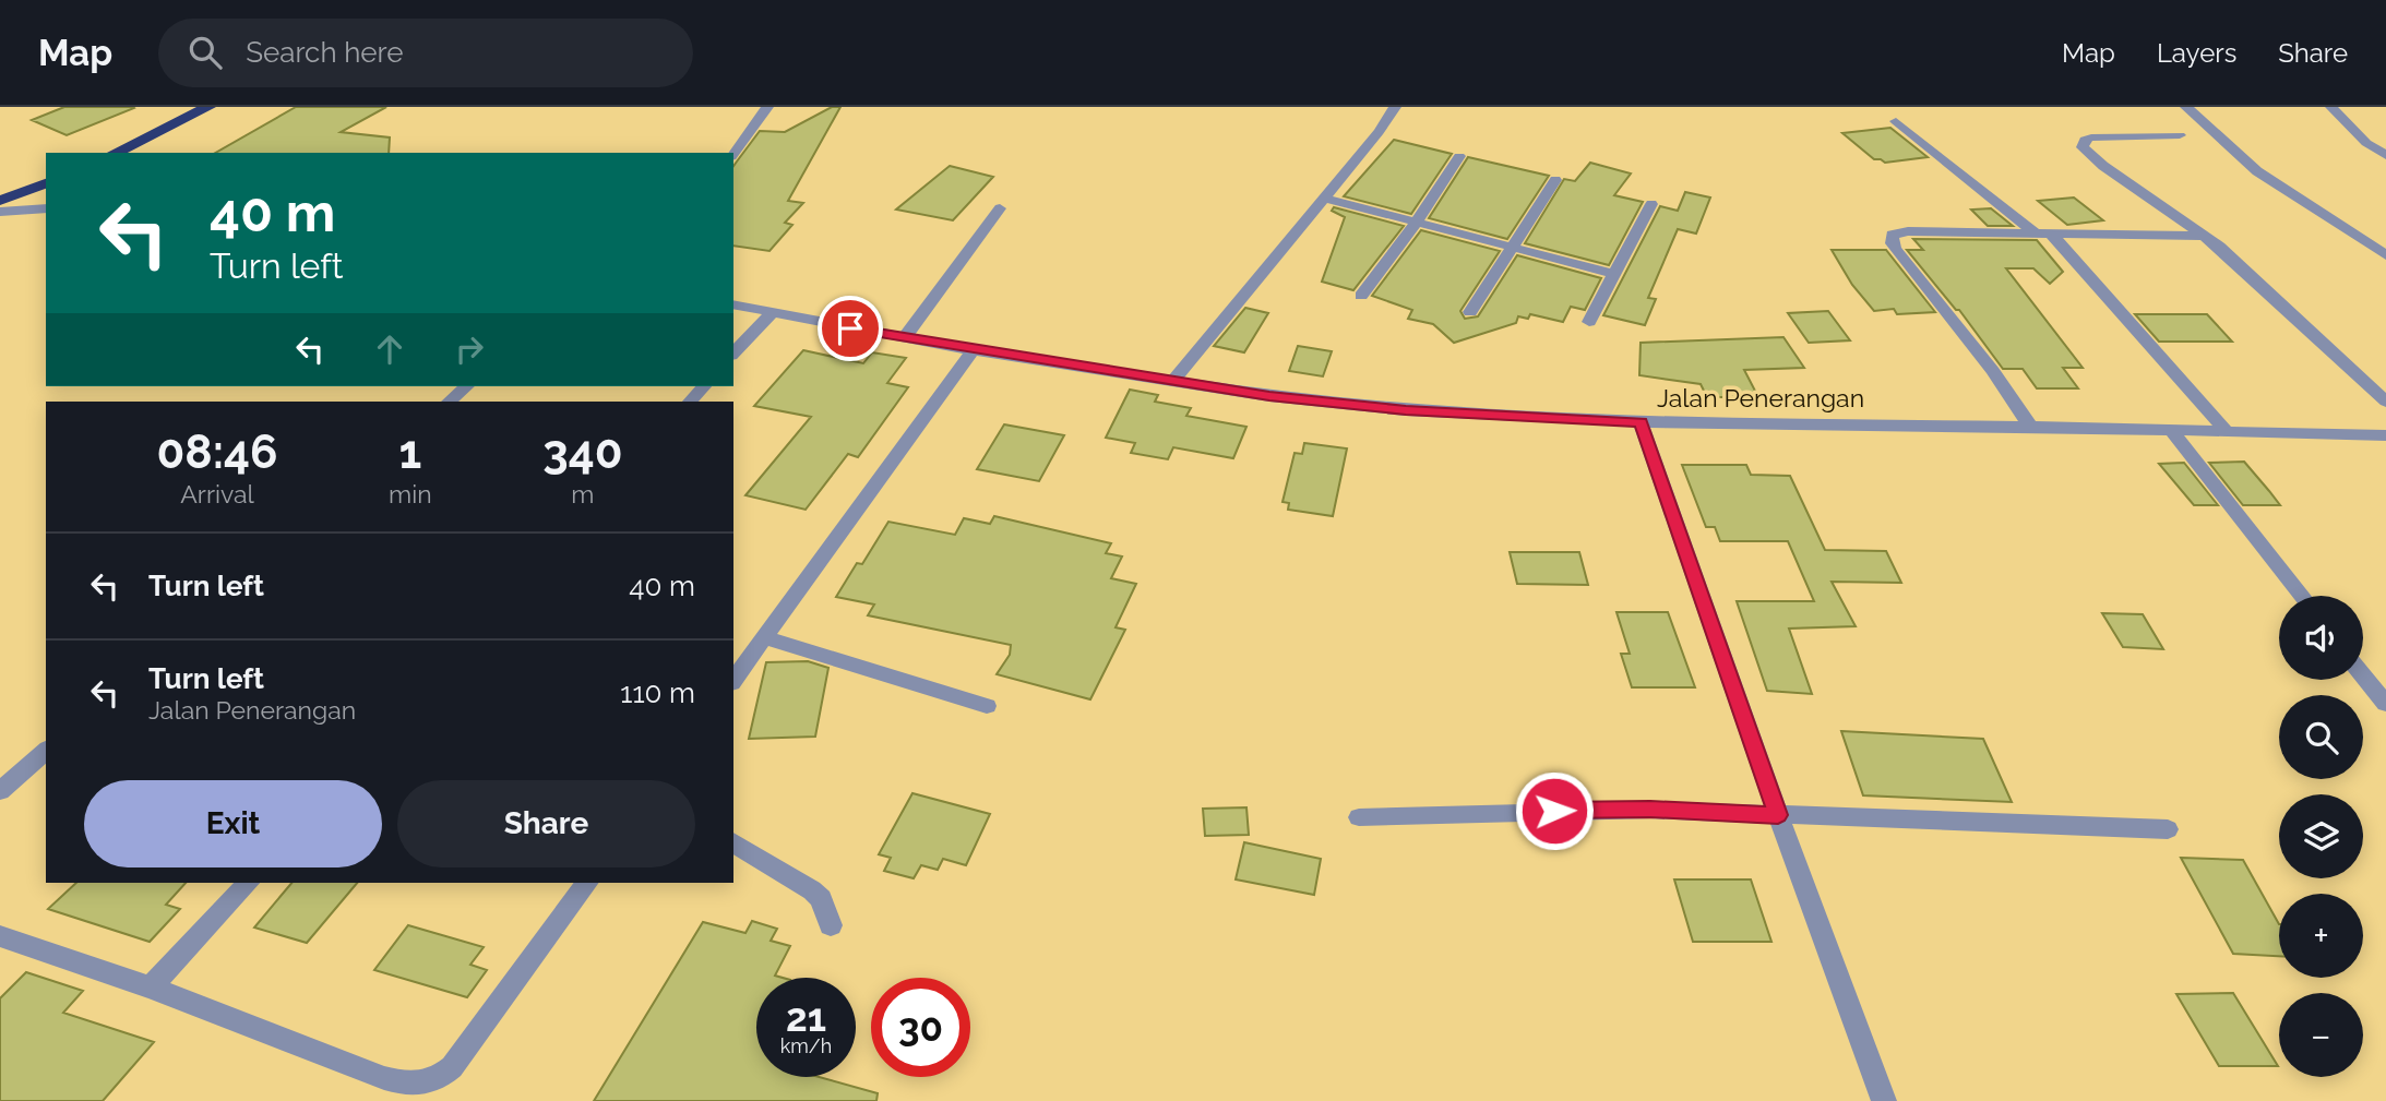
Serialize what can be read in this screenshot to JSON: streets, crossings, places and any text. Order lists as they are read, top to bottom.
{
  "streets": {
    "street": ["Jalan Penerangan"]
  },
  "page": {
    "header": "Map",
    "search": "Search here",
    "nav": ["Map", "Layers", "Share"],
    "turn": ["40 m", "Turn left"],
    "eta": [
      "08:46",
      "Arrival",
      "1",
      "min",
      "340",
      "m"
    ],
    "list": [
      {
        "name": "Turn left",
        "value": "40 m"
      },
      {
        "name": "Turn left",
        "note": "Jalan Penerangan",
        "value": "110 m"
      }
    ],
    "map_buttons": ["+", "−"],
    "buttons": ["Exit", "Share"],
    "speed": "21 km/h",
    "limit": "30"
  }
}
